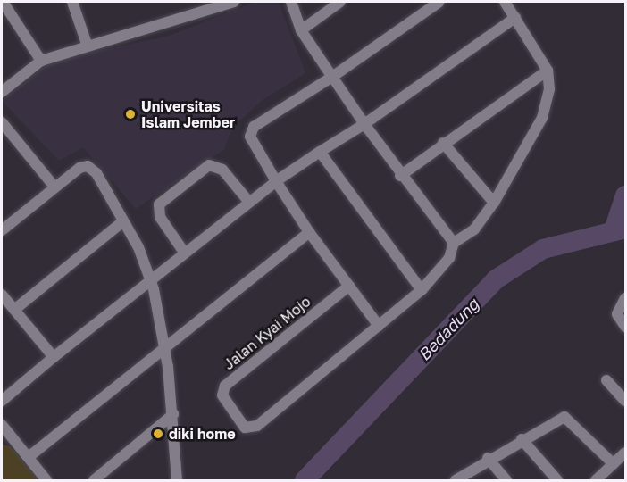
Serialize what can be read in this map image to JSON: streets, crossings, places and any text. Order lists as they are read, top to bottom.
{
  "streets": {
    "street": ["Jalan Kyai Mojo"]
  },
  "water": ["Bedadung"],
  "places": ["Universitas Islam Jember", "diki home"]
}
